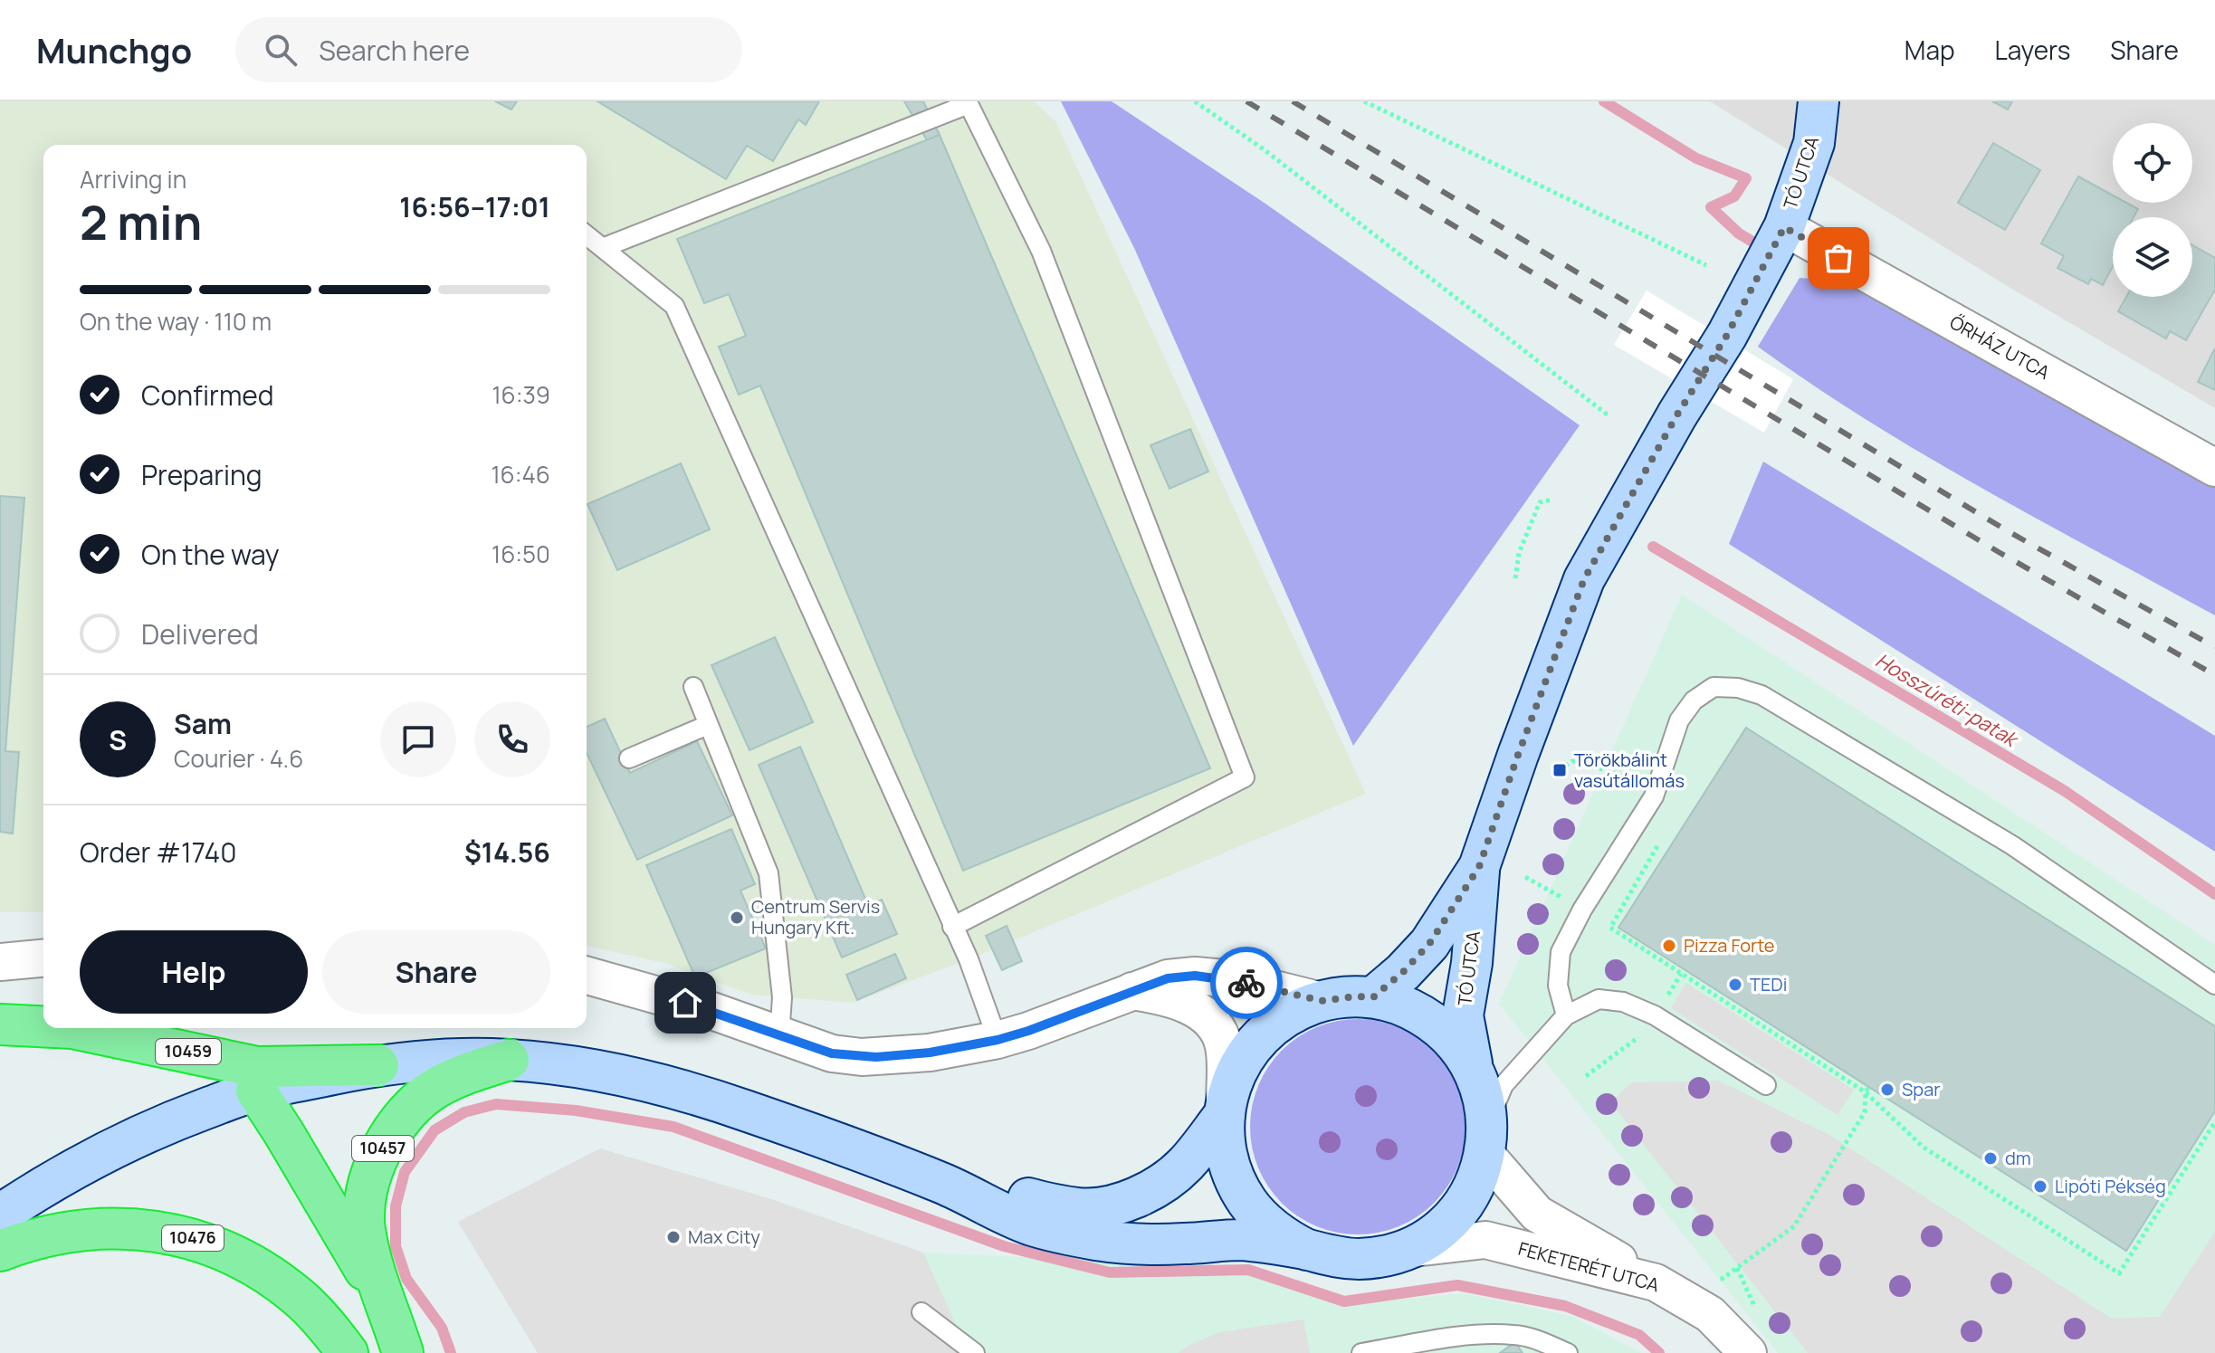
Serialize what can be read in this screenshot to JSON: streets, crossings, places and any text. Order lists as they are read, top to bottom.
{
  "streets": {
    "highway": ["10459", "10457", "10476"],
    "main road": ["TÓ UTCA"],
    "street": ["ŐRHÁZ UTCA", "FEKETERÉT UTCA"]
  },
  "crossings": [
    ["TÓ UTCA", "ŐRHÁZ UTCA"]
  ],
  "water": ["Hosszúréti-patak"],
  "places": {
    "transit": ["Törökbálint vasútállomás"],
    "other": [
      "Centrum Servis Hungary Kft.",
      "Pizza Forte",
      "TEDi",
      "Spar",
      "dm",
      "Lipóti Pékség",
      "Max City"
    ]
  },
  "page": {
    "header": "Munchgo",
    "search": "Search here",
    "nav": ["Map", "Layers", "Share"],
    "heading": ["2 min", "Arriving in", "16:56–17:01"],
    "panel": [
      "Sam",
      "Courier · 4.6",
      "Order #1740",
      "$14.56"
    ],
    "bar": "On the way · 110 m",
    "list": [
      ["Confirmed", "16:39"],
      ["Preparing", "16:46"],
      ["On the way", "16:50"],
      "Delivered"
    ],
    "round": "S",
    "buttons": ["Help", "Share"]
  }
}
